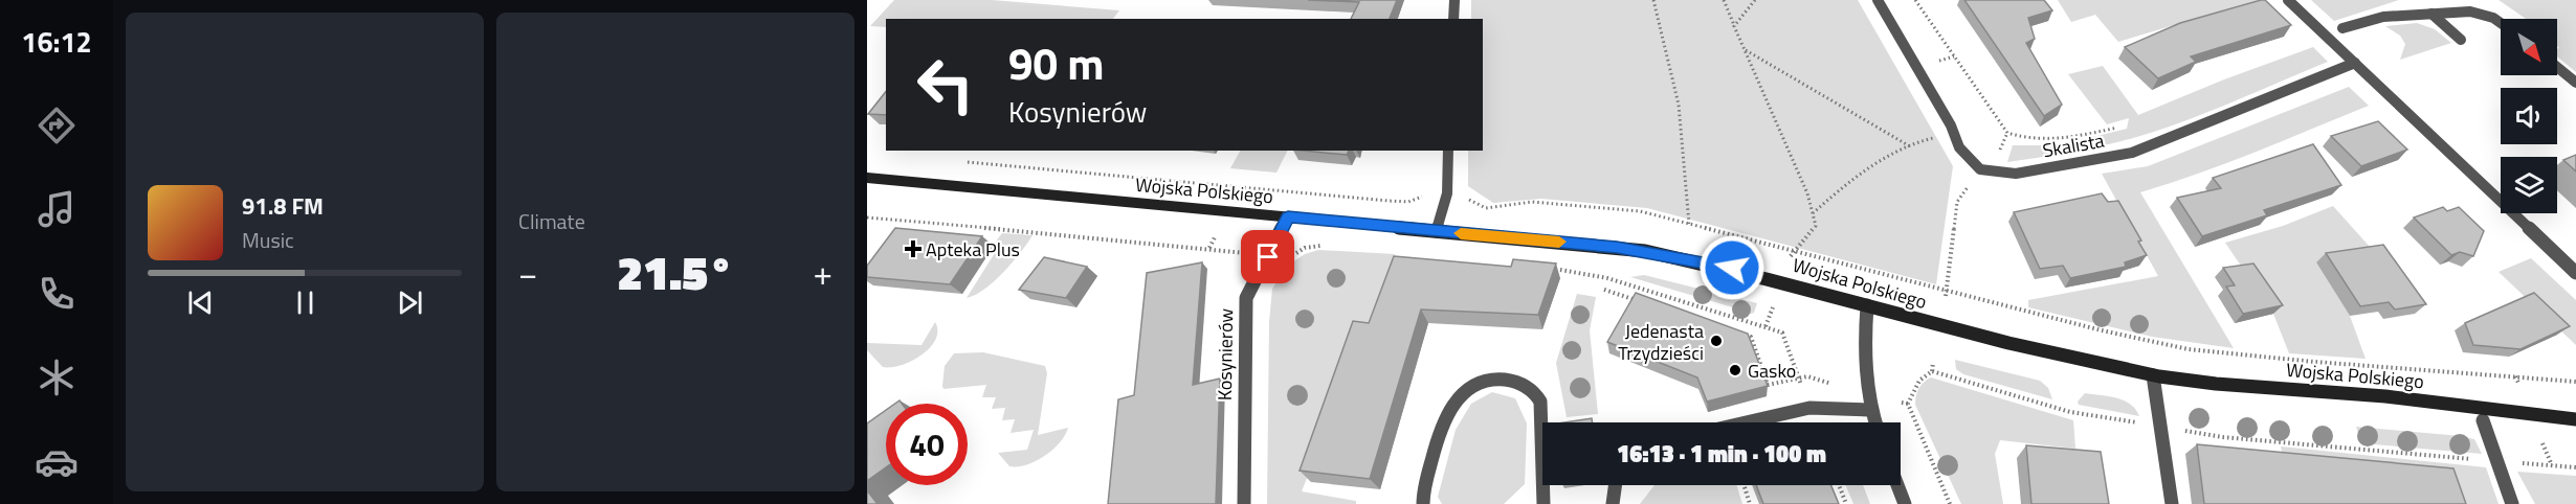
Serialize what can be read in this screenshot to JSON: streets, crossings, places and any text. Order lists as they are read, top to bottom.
{
  "streets": {
    "street": ["Skalista", "Wojska Polskiego", "Kosynierów"]
  },
  "crossings": [
    ["Wojska Polskiego", "Kosynierów"]
  ],
  "places": {
    "health": ["Apteka Plus"],
    "other": ["Jedenasta Trzydzieści", "Gasko"]
  },
  "north": "bottom right",
  "page": {
    "tabs": "16:12",
    "tile": "Climate",
    "turn": ["90 m", "Kosynierów"],
    "song": ["91.8 FM", "Music"],
    "heat": ["−", "21.5°", "+"],
    "limit": "40",
    "trip": "16:13 · 1 min · 100 m"
  }
}
